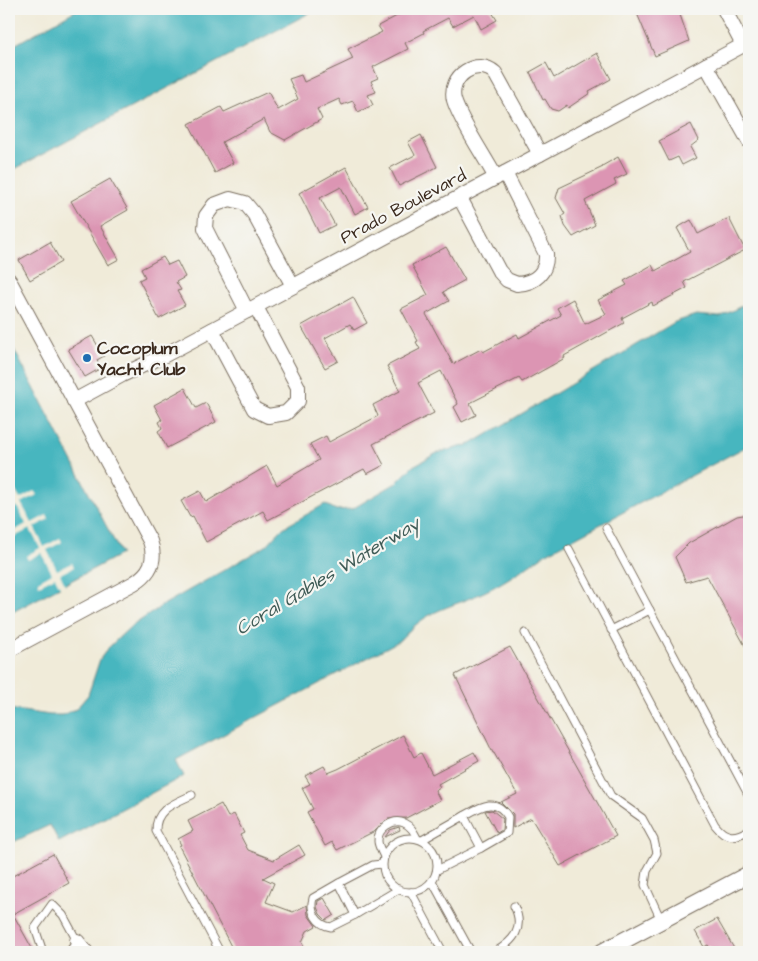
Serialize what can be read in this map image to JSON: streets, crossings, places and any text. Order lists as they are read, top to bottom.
{
  "streets": {
    "street": ["Prado Boulevard"]
  },
  "water": ["Coral Gables Waterway"],
  "places": ["Cocoplum Yacht Club"]
}
